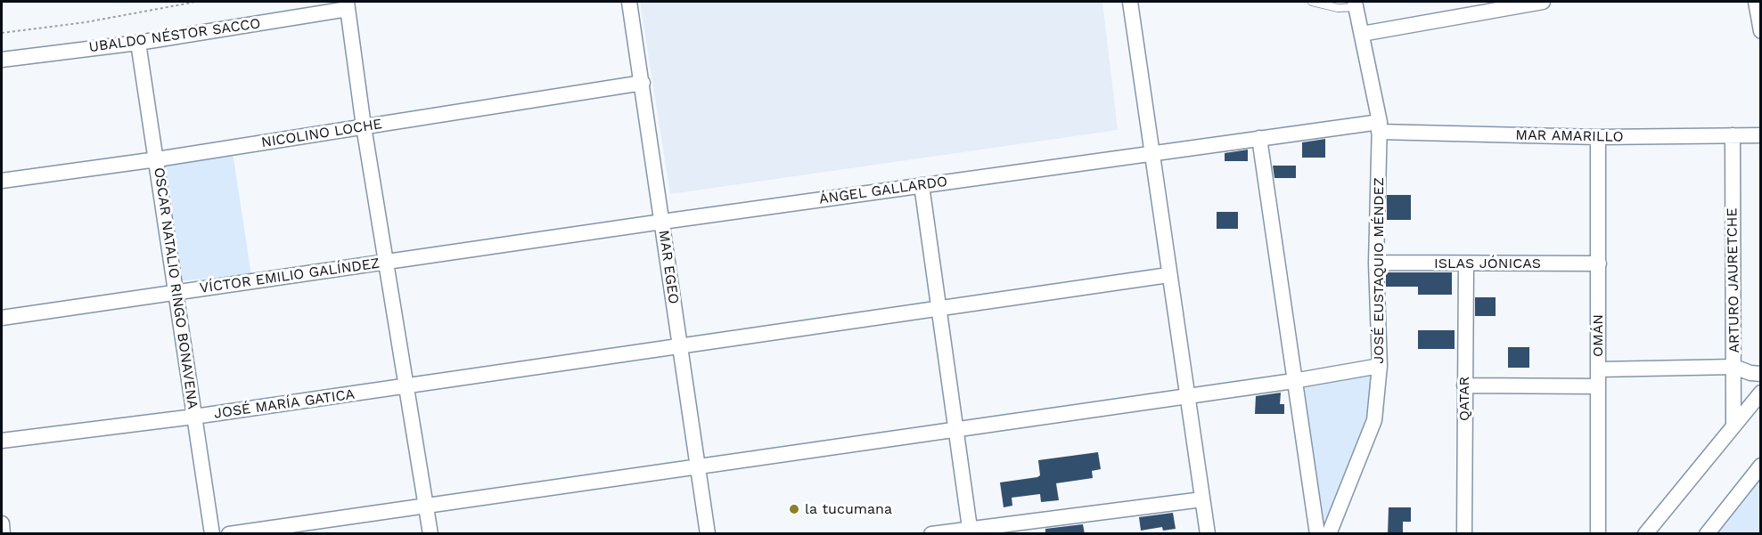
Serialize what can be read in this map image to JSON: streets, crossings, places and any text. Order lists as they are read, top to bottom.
{
  "streets": {
    "street": [
      "UBALDO NÉSTOR SACCO",
      "NICOLINO LOCHE",
      "MAR AMARILLO",
      "ÁNGEL GALLARDO",
      "ISLAS JÓNICAS",
      "MAR EGEO",
      "JOSÉ EUSTAQUIO MÉNDEZ",
      "VÍCTOR EMILIO GALÍNDEZ",
      "ARTURO JAURETCHE",
      "OSCAR NATALIO RINGO BONAVENA",
      "OMÁN",
      "QATAR",
      "JOSÉ MARÍA GATICA"
    ]
  },
  "crossings": [
    ["UBALDO NÉSTOR SACCO", "OSCAR NATALIO RINGO BONAVENA"],
    ["NICOLINO LOCHE", "MAR EGEO"],
    ["NICOLINO LOCHE", "OSCAR NATALIO RINGO BONAVENA"],
    ["MAR AMARILLO", "ÁNGEL GALLARDO"],
    ["MAR AMARILLO", "JOSÉ EUSTAQUIO MÉNDEZ"],
    ["MAR AMARILLO", "ARTURO JAURETCHE"],
    ["MAR AMARILLO", "OMÁN"],
    ["ÁNGEL GALLARDO", "MAR EGEO"],
    ["ÁNGEL GALLARDO", "JOSÉ EUSTAQUIO MÉNDEZ"],
    ["ÁNGEL GALLARDO", "VÍCTOR EMILIO GALÍNDEZ"],
    ["ISLAS JÓNICAS", "JOSÉ EUSTAQUIO MÉNDEZ"],
    ["ISLAS JÓNICAS", "OMÁN"],
    ["ISLAS JÓNICAS", "QATAR"],
    ["MAR EGEO", "JOSÉ MARÍA GATICA"],
    ["VÍCTOR EMILIO GALÍNDEZ", "OSCAR NATALIO RINGO BONAVENA"],
    ["OSCAR NATALIO RINGO BONAVENA", "JOSÉ MARÍA GATICA"]
  ],
  "places": ["la tucumana"]
}
